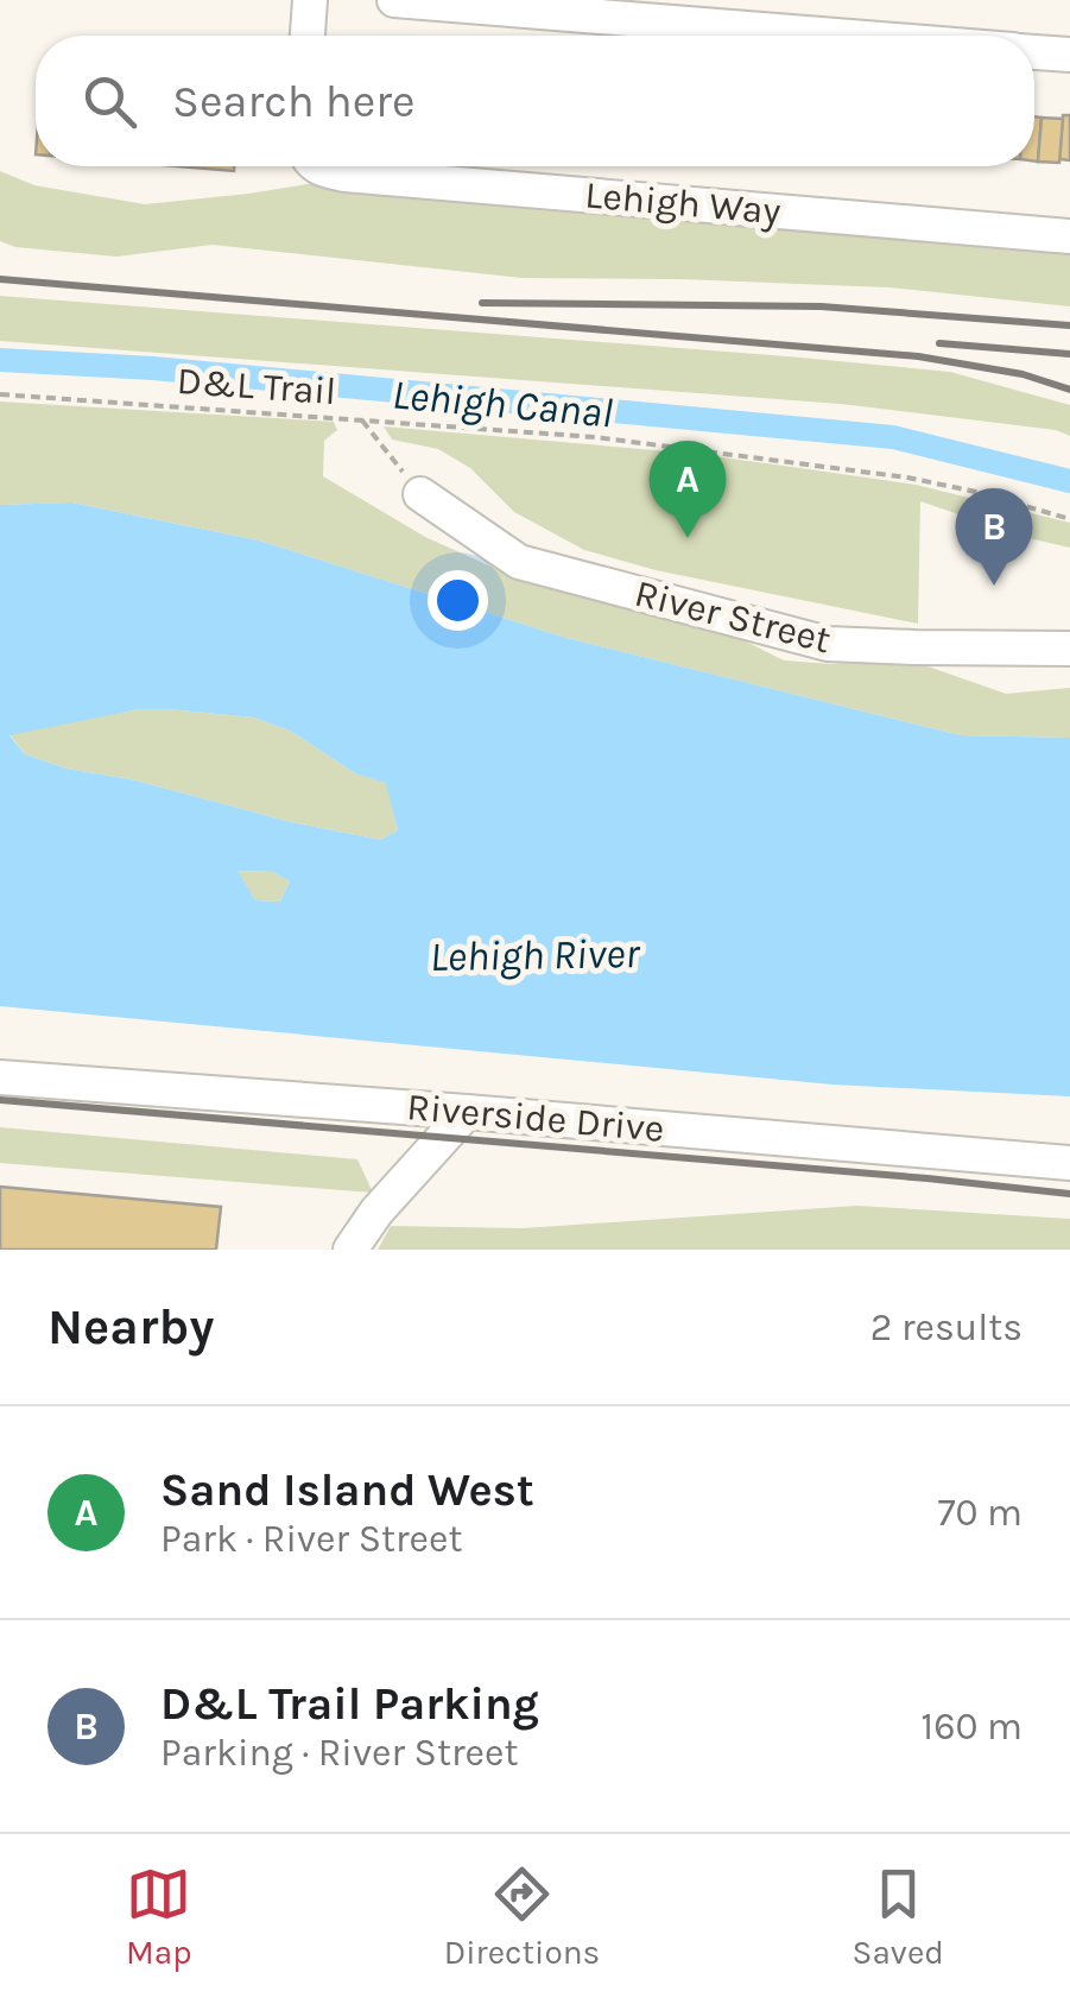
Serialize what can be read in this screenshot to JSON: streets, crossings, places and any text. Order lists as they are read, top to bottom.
{
  "streets": {
    "street": ["Lehigh Way", "River Street", "Riverside Drive"],
    "path": ["D&L Trail"]
  },
  "water": ["Lehigh Canal", "Lehigh River"],
  "page": {
    "search": "Search here",
    "pins": ["A", "B"],
    "heading": ["Nearby", "2 results"],
    "list": [
      {
        "mark": "A",
        "name": "Sand Island West",
        "note": "Park · River Street",
        "value": "70 m"
      },
      {
        "mark": "B",
        "name": "D&L Trail Parking",
        "note": "Parking · River Street",
        "value": "160 m"
      }
    ],
    "nav": ["Map", "Directions", "Saved"]
  }
}
